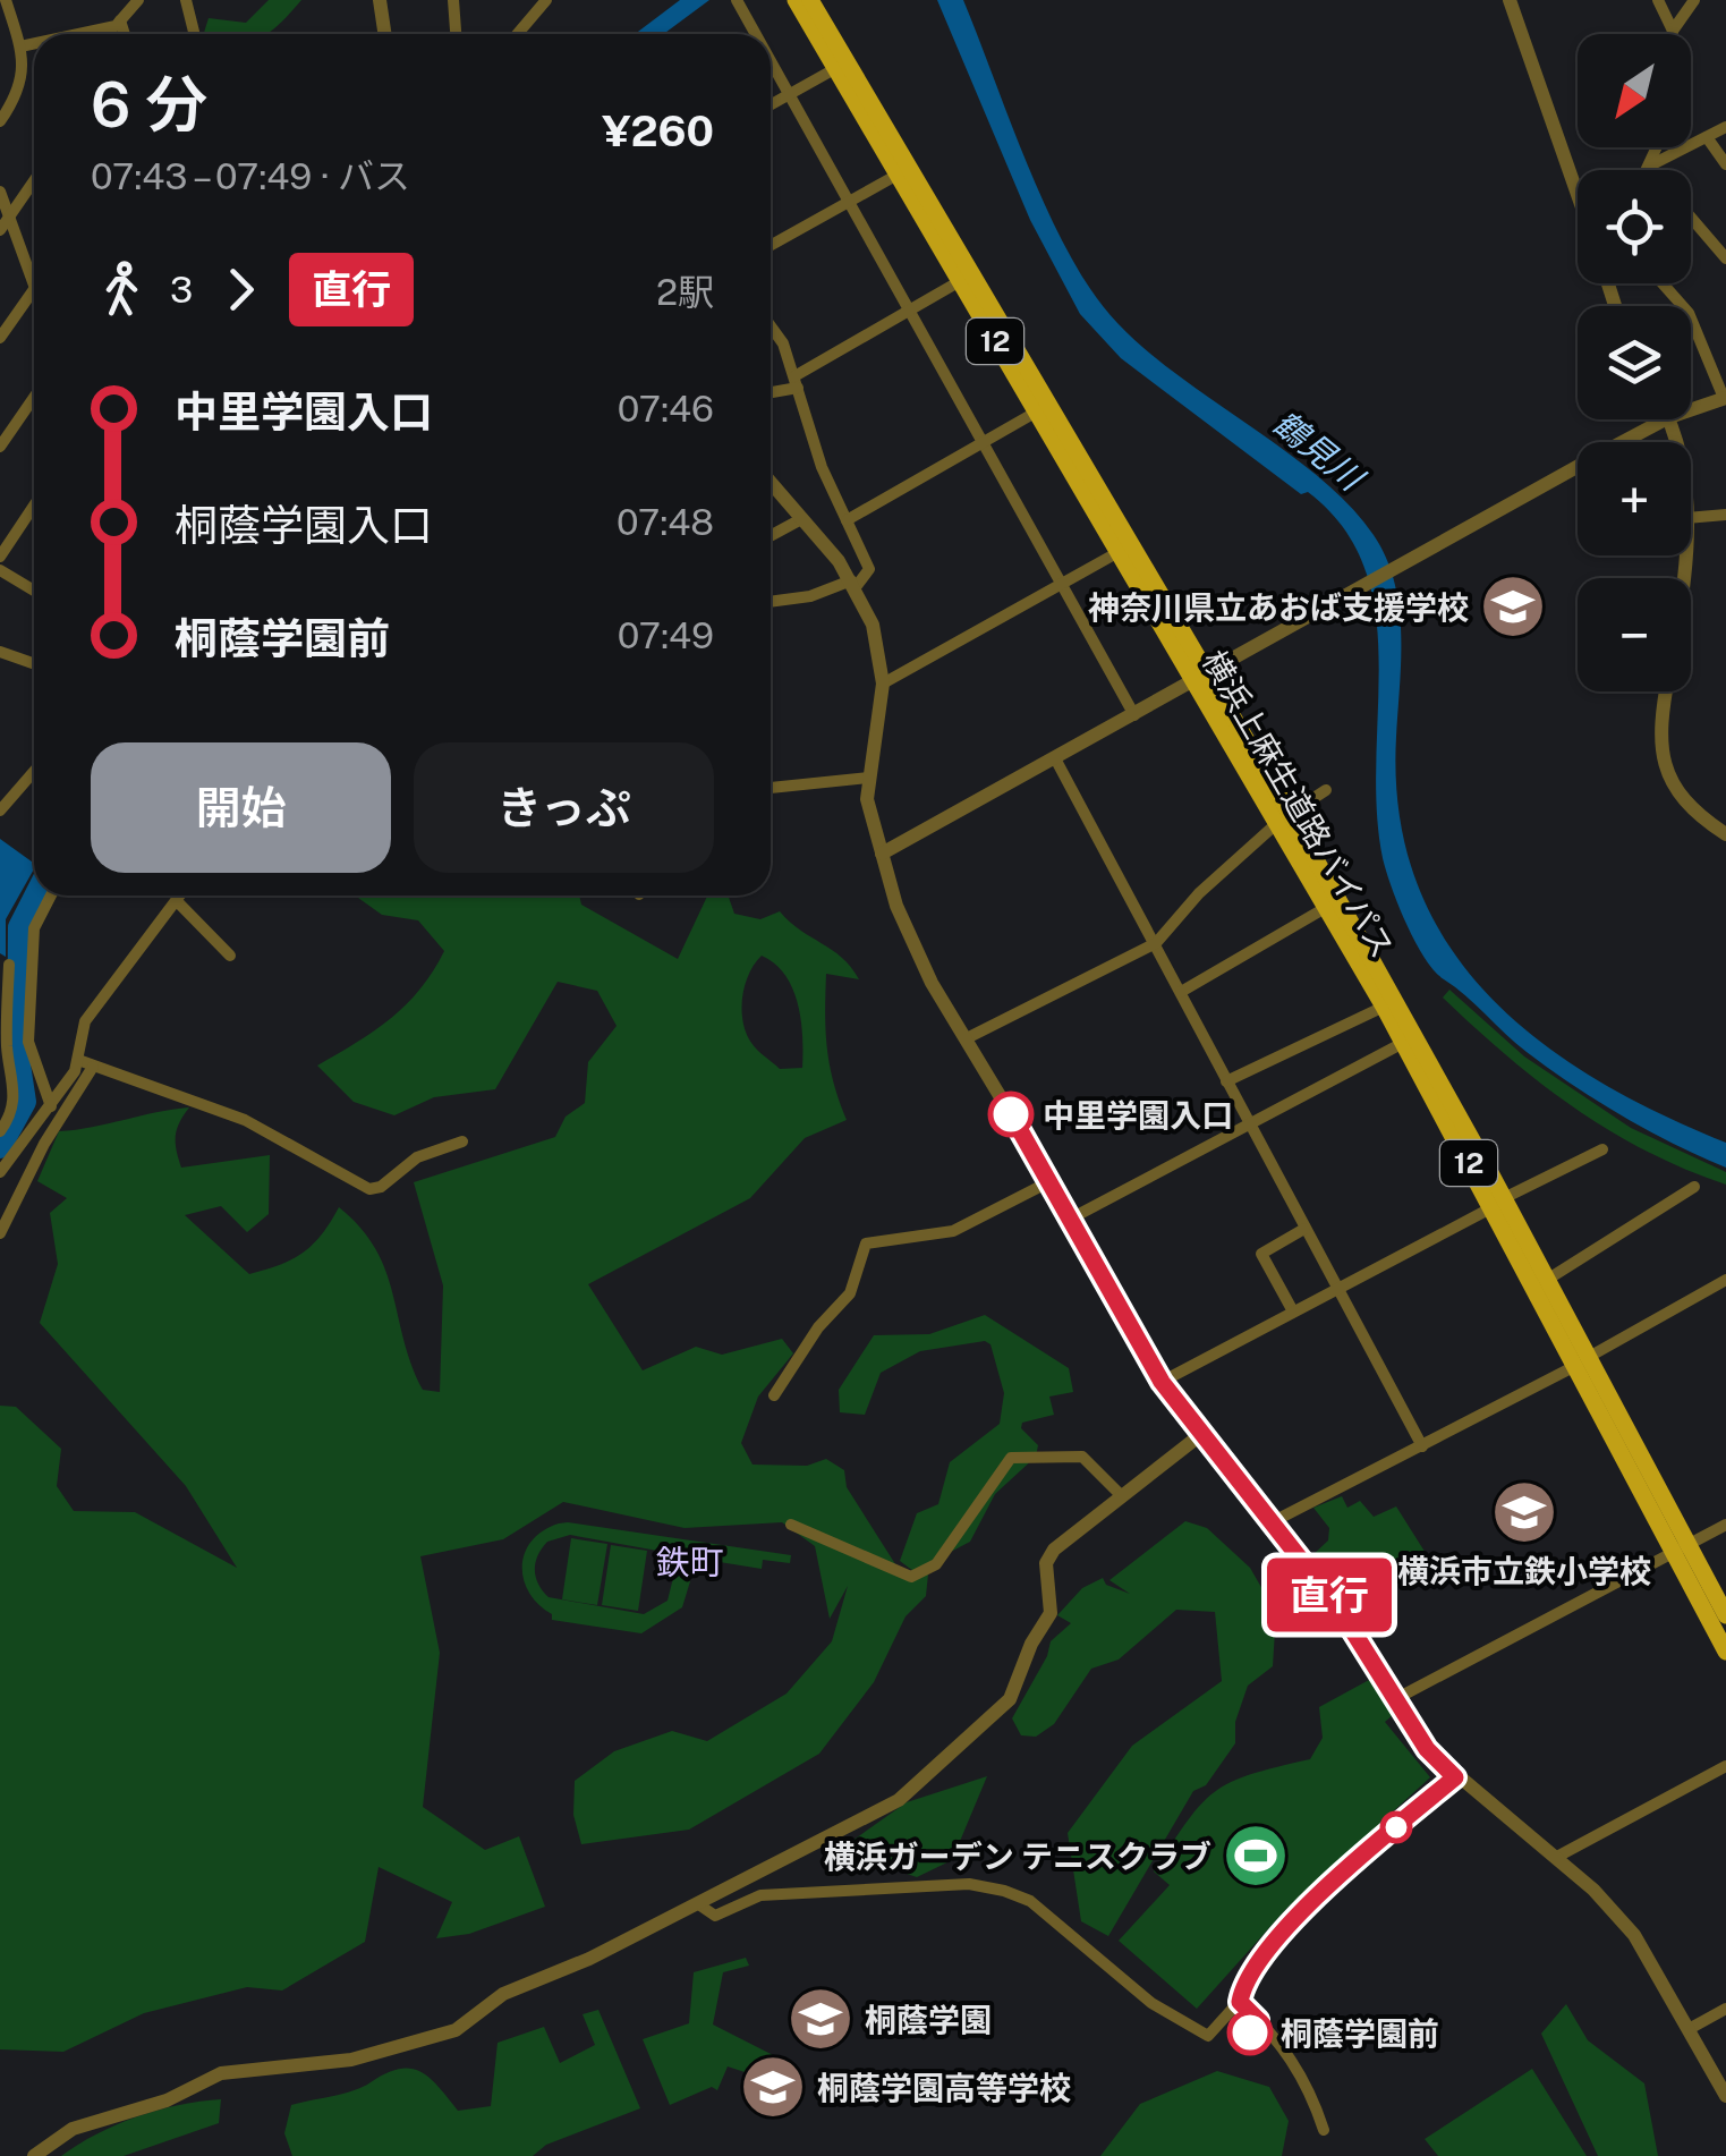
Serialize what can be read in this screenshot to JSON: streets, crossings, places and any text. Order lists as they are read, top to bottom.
{
  "streets": {
    "main road": ["12", "横浜上麻生道路バイパス"]
  },
  "districts": ["鉄町"],
  "water": ["鶴見川"],
  "places": {
    "school or university": [
      "神奈川県立あおば支援学校",
      "横浜市立鉄小学校",
      "桐蔭学園",
      "桐蔭学園高等学校"
    ],
    "other": ["中里学園入口", "桐蔭学園前"],
    "sports": ["横浜ガーデン テニスクラブ"]
  },
  "lines": ["bus line 直行"],
  "north": "bottom left",
  "page": {
    "on_map": "直行",
    "map_buttons": ["+", "−"],
    "heading": ["6 分", "07:43 – 07:49 · バス", "¥260"],
    "legs": ["3", "直行", "2駅"],
    "list": [
      {
        "name": "中里学園入口",
        "value": "07:46"
      },
      {
        "name": "桐蔭学園入口",
        "value": "07:48"
      },
      {
        "name": "桐蔭学園前",
        "value": "07:49"
      }
    ],
    "buttons": ["開始", "きっぷ"]
  }
}
